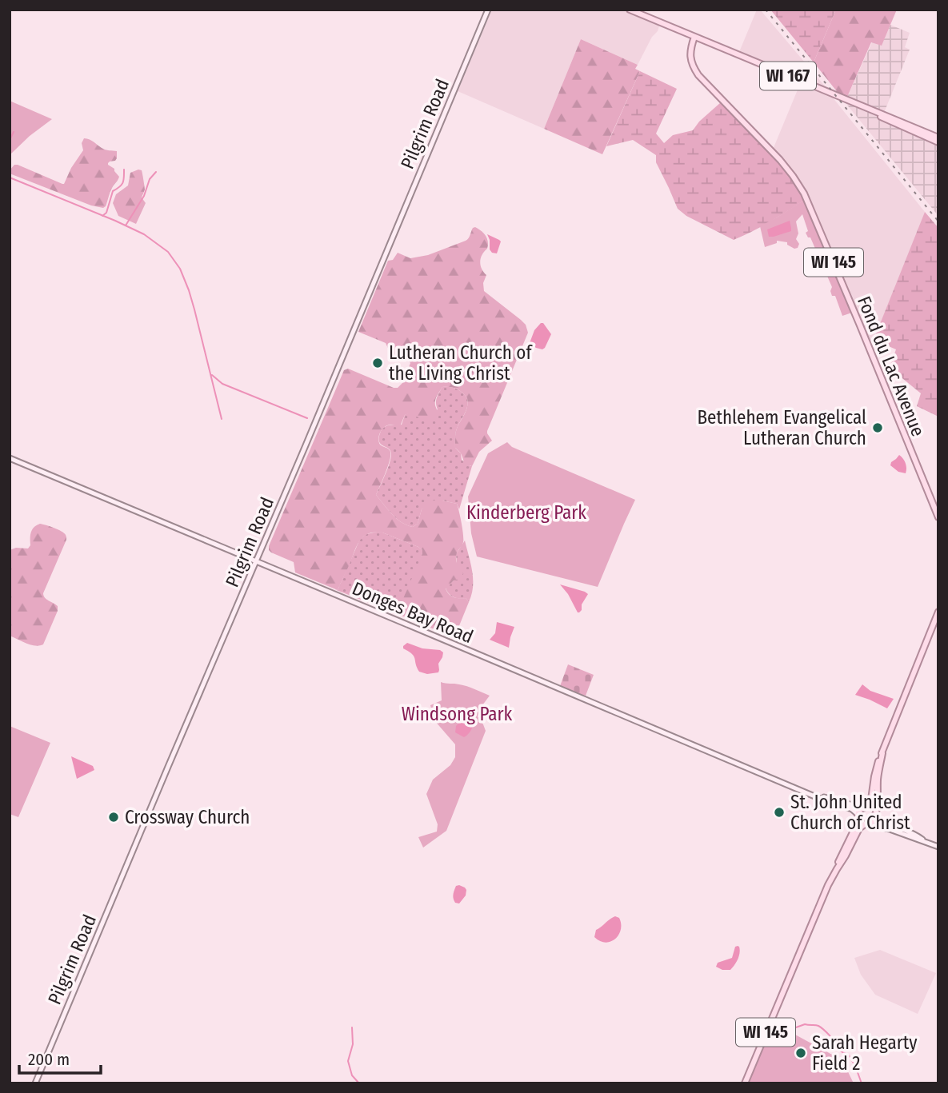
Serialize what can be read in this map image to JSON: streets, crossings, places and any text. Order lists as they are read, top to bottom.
{
  "streets": {
    "main road": ["WI 167", "WI 145", "Fond du Lac Avenue"],
    "street": ["Pilgrim Road", "Donges Bay Road"]
  },
  "crossings": [
    ["WI 167", "Fond du Lac Avenue"],
    ["Pilgrim Road", "Donges Bay Road"],
    ["WI 145", "Donges Bay Road"]
  ],
  "parks": ["Kinderberg Park", "Windsong Park"],
  "places": [
    "Lutheran Church of the Living Christ",
    "Bethlehem Evangelical Lutheran Church",
    "St. John United Church of Christ",
    "Crossway Church",
    "Sarah Hegarty Field 2"
  ],
  "scale_bar": "200 m"
}
